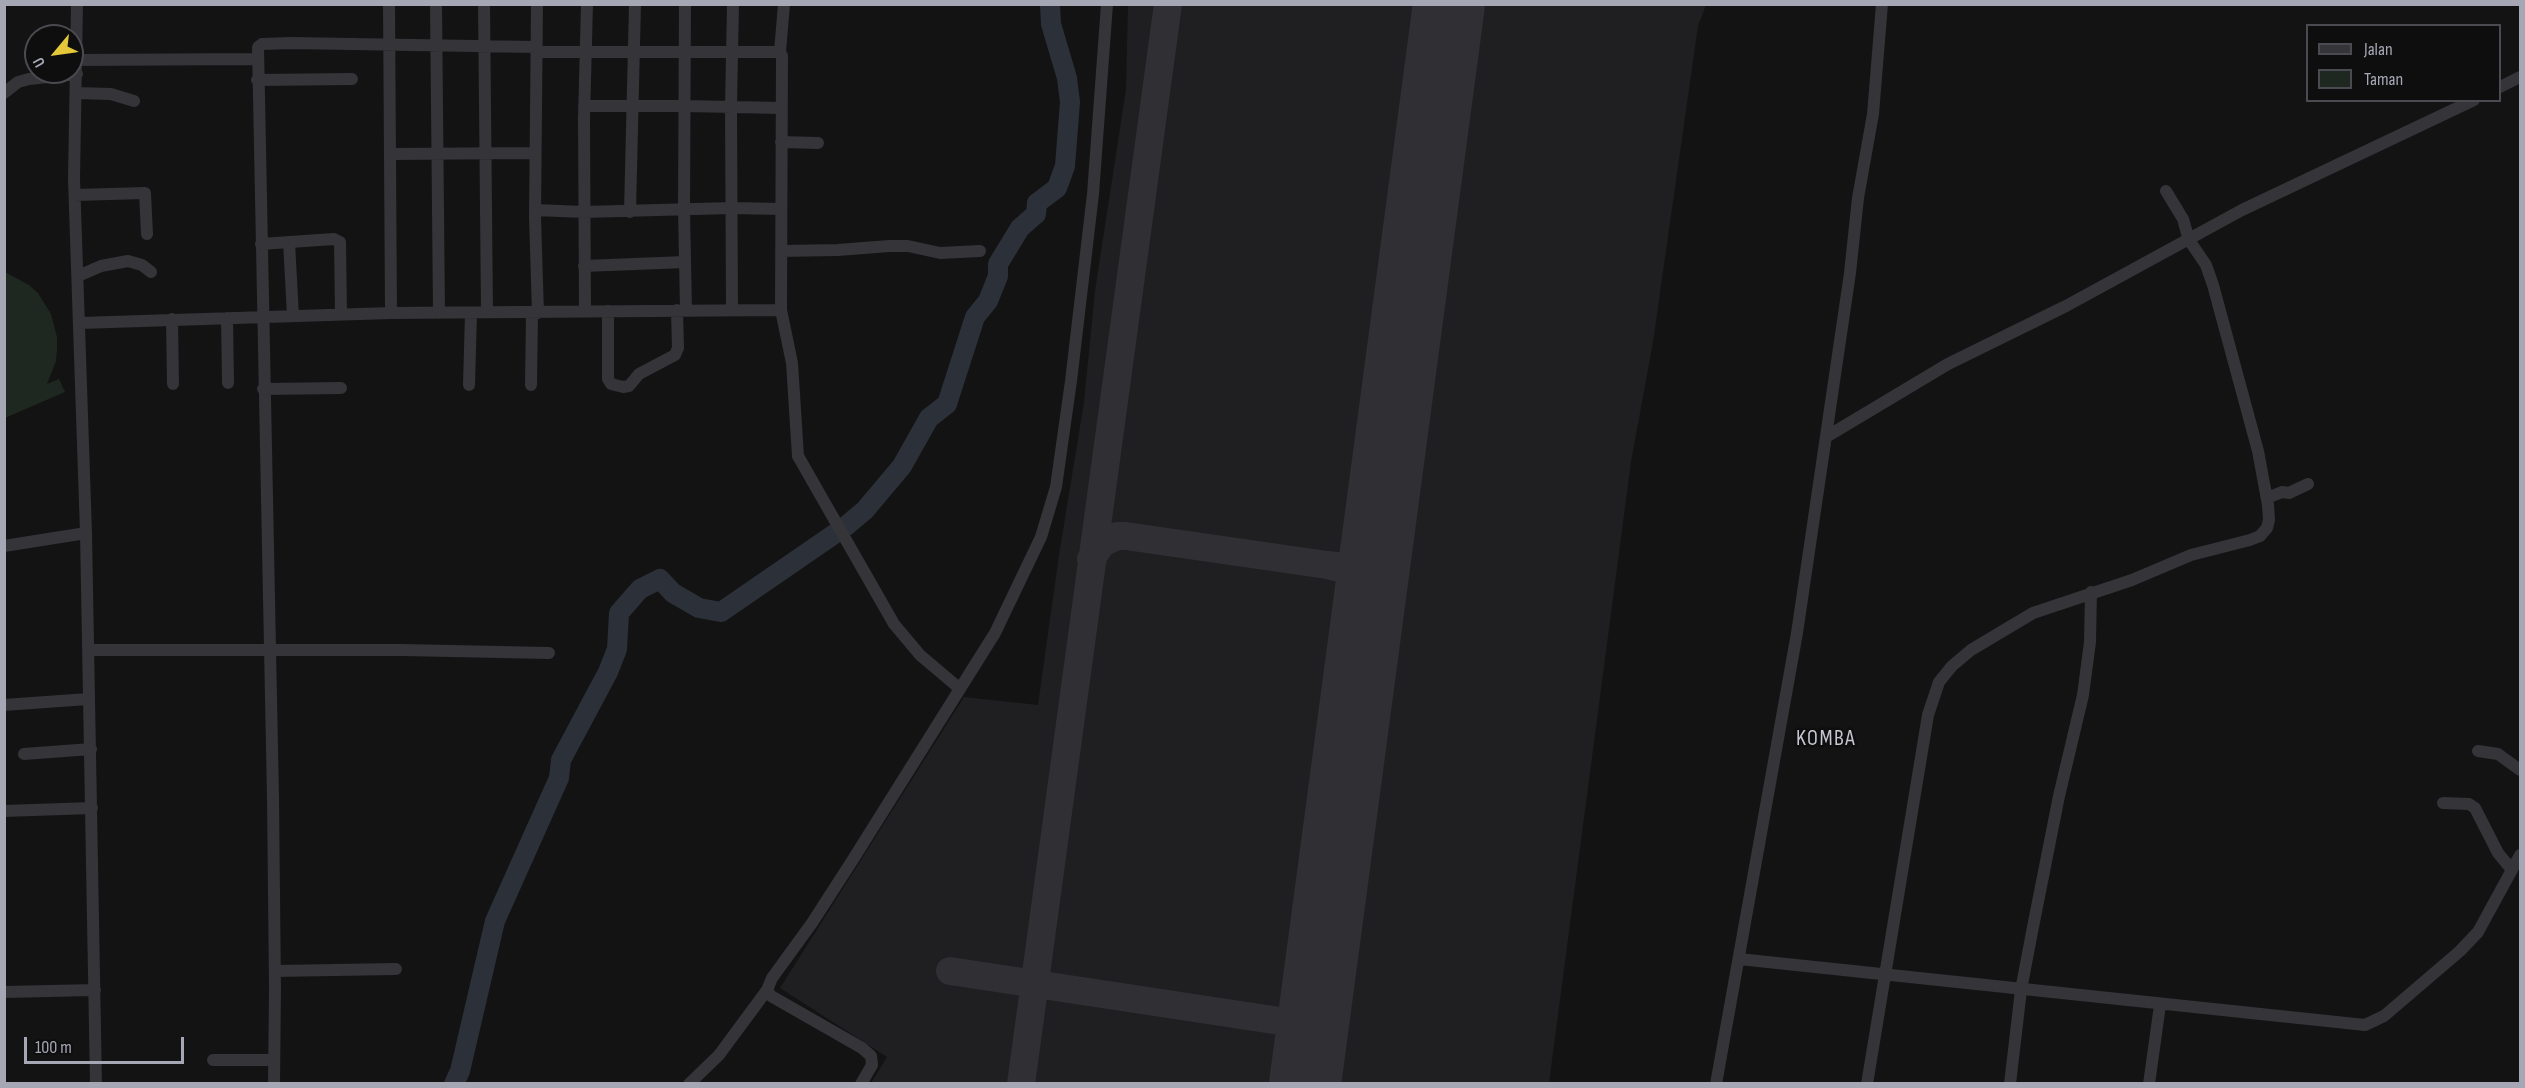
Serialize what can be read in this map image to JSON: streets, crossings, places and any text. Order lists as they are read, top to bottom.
{
  "districts": ["KOMBA"],
  "legend": ["Jalan", "Taman"],
  "scale_bar": "100 m",
  "north": "bottom left"
}
